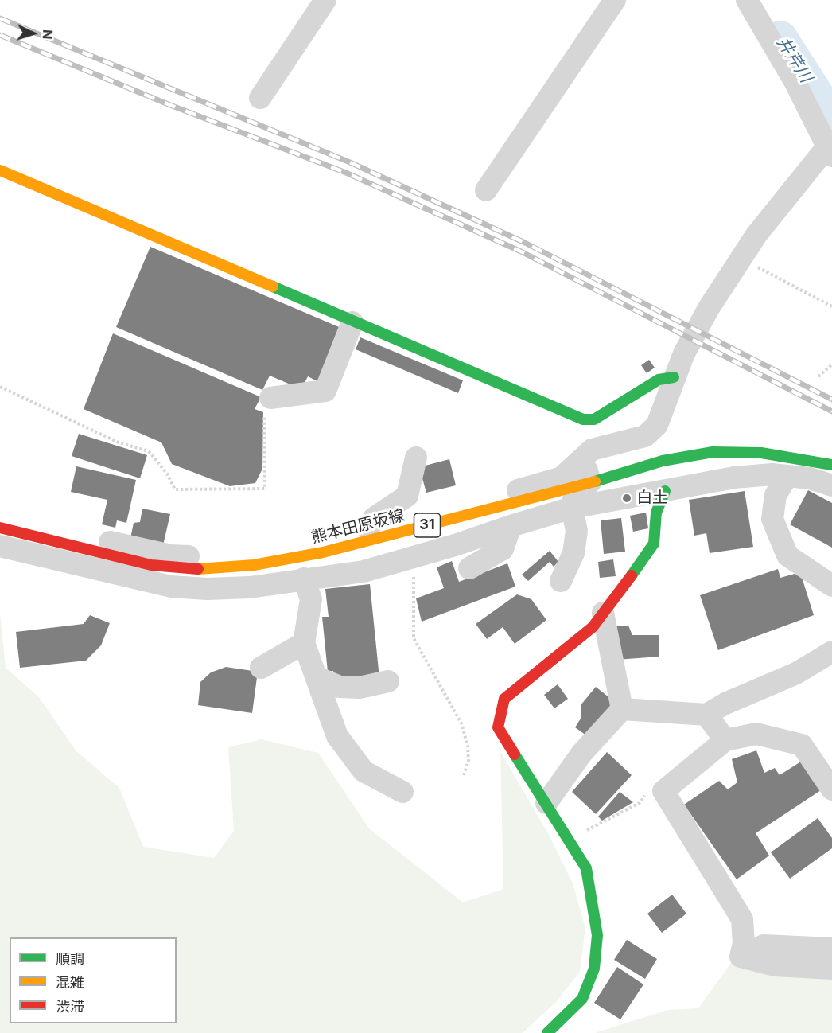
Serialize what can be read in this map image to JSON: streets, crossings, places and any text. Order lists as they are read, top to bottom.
{
  "streets": {
    "street": ["31", "熊本田原坂線"]
  },
  "water": ["井芹川"],
  "places": ["白土"],
  "legend": ["順調", "混雑", "渋滞"],
  "north": "right"
}
